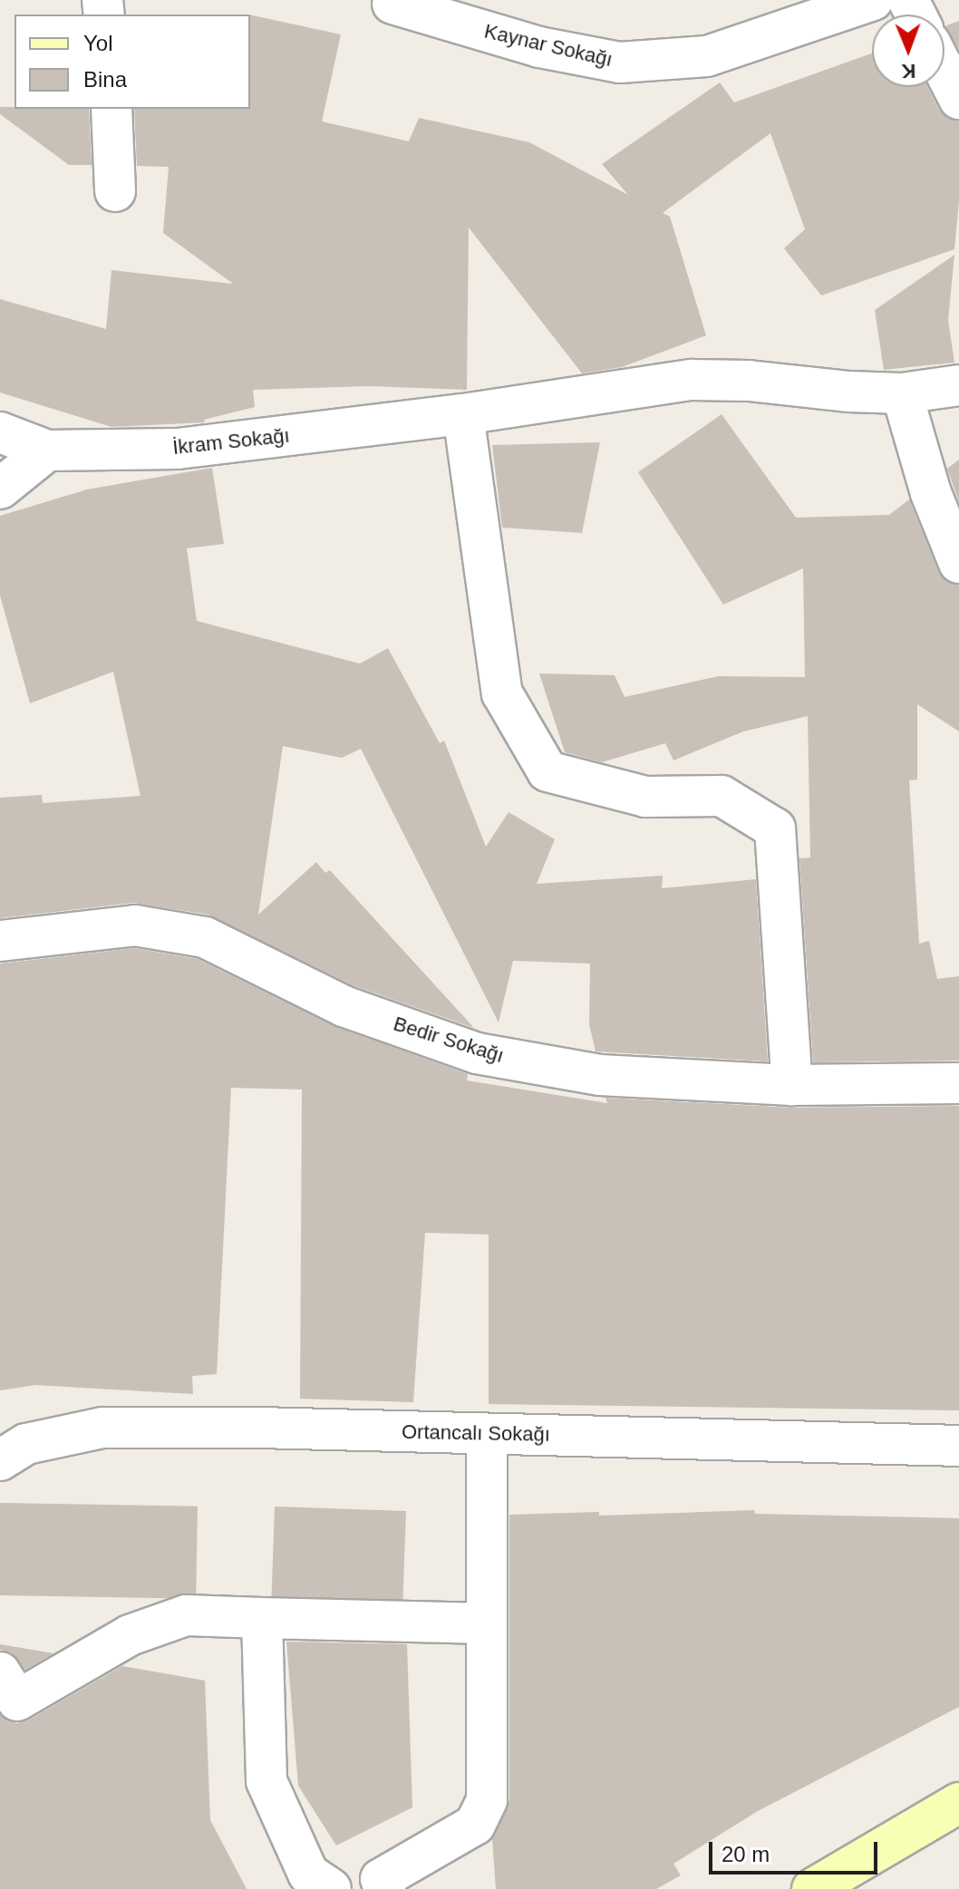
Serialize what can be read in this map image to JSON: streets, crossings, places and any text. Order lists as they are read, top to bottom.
{
  "streets": {
    "street": [
      "Kaynar Sokağı",
      "İkram Sokağı",
      "Bedir Sokağı",
      "Ortancalı Sokağı"
    ]
  },
  "legend": ["Yol", "Bina"],
  "scale_bar": "20 m",
  "north": "bottom"
}
